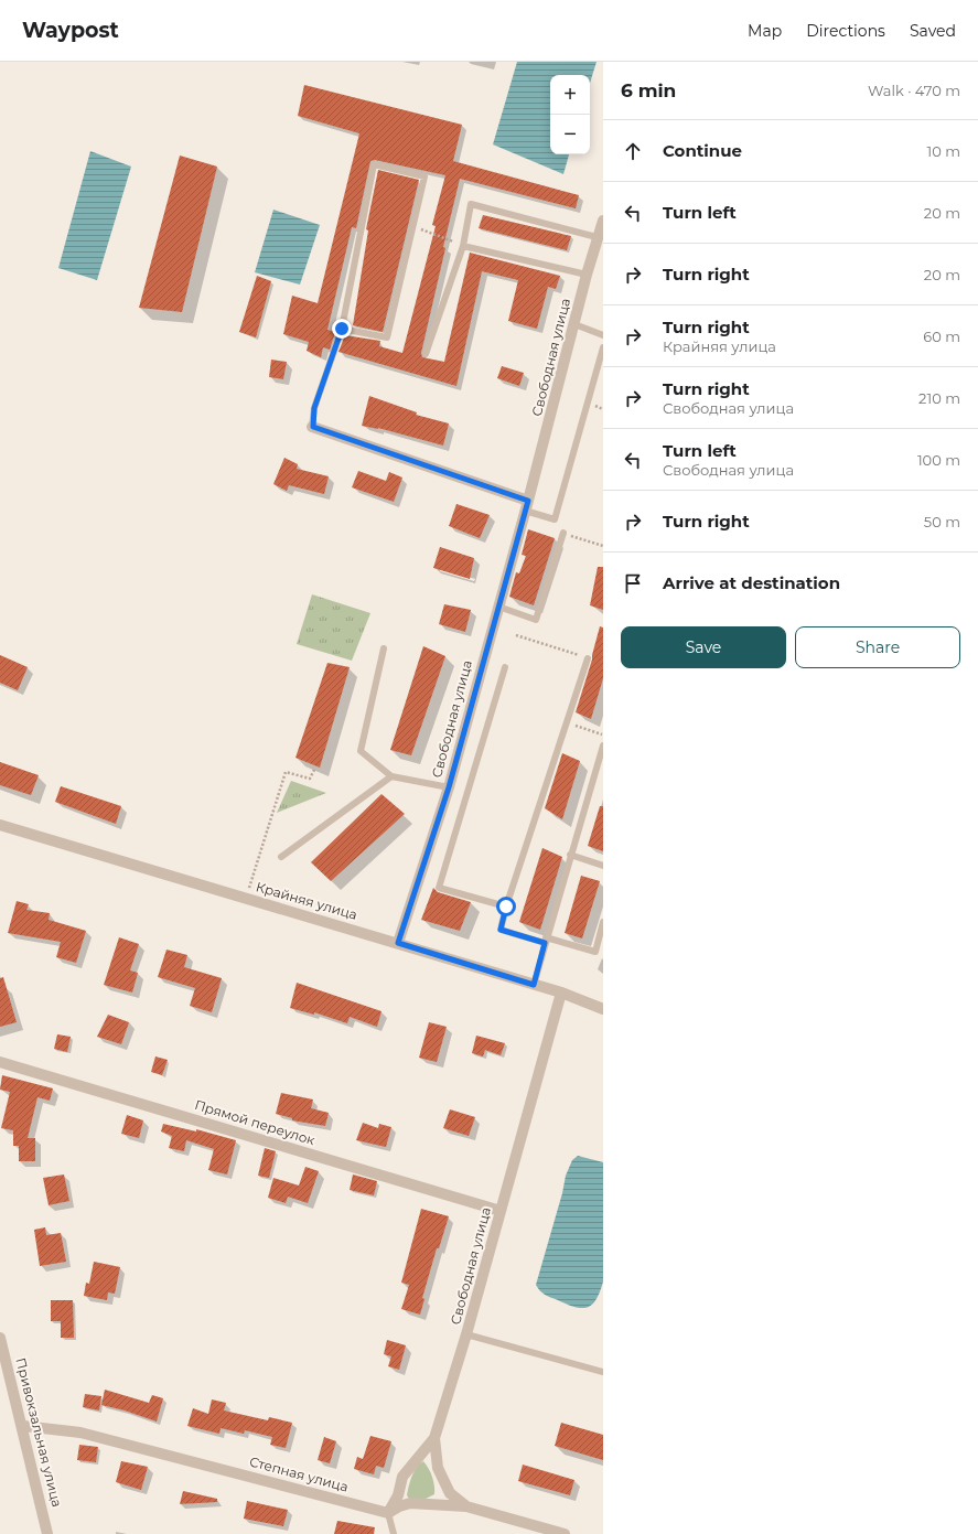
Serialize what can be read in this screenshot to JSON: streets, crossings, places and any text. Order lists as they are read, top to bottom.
{
  "streets": {
    "street": [
      "Свободная улица",
      "Крайняя улица",
      "Прямой переулок",
      "Привокзальная улица",
      "Степная улица"
    ]
  },
  "crossings": [
    ["Свободная улица", "Крайняя улица"],
    ["Свободная улица", "Прямой переулок"],
    ["Свободная улица", "Степная улица"],
    ["Привокзальная улица", "Степная улица"]
  ],
  "page": {
    "header": "Waypost",
    "nav": ["Map", "Directions", "Saved"],
    "heading": ["6 min", "Walk · 470 m"],
    "map_buttons": ["+", "−"],
    "list": [
      ["Continue", "10 m"],
      ["Turn left", "20 m"],
      ["Turn right", "20 m"],
      ["Turn right", "Крайняя улица", "60 m"],
      ["Turn right", "Свободная улица", "210 m"],
      ["Turn left", "Свободная улица", "100 m"],
      ["Turn right", "50 m"],
      "Arrive at destination"
    ],
    "buttons": ["Save", "Share"]
  }
}
